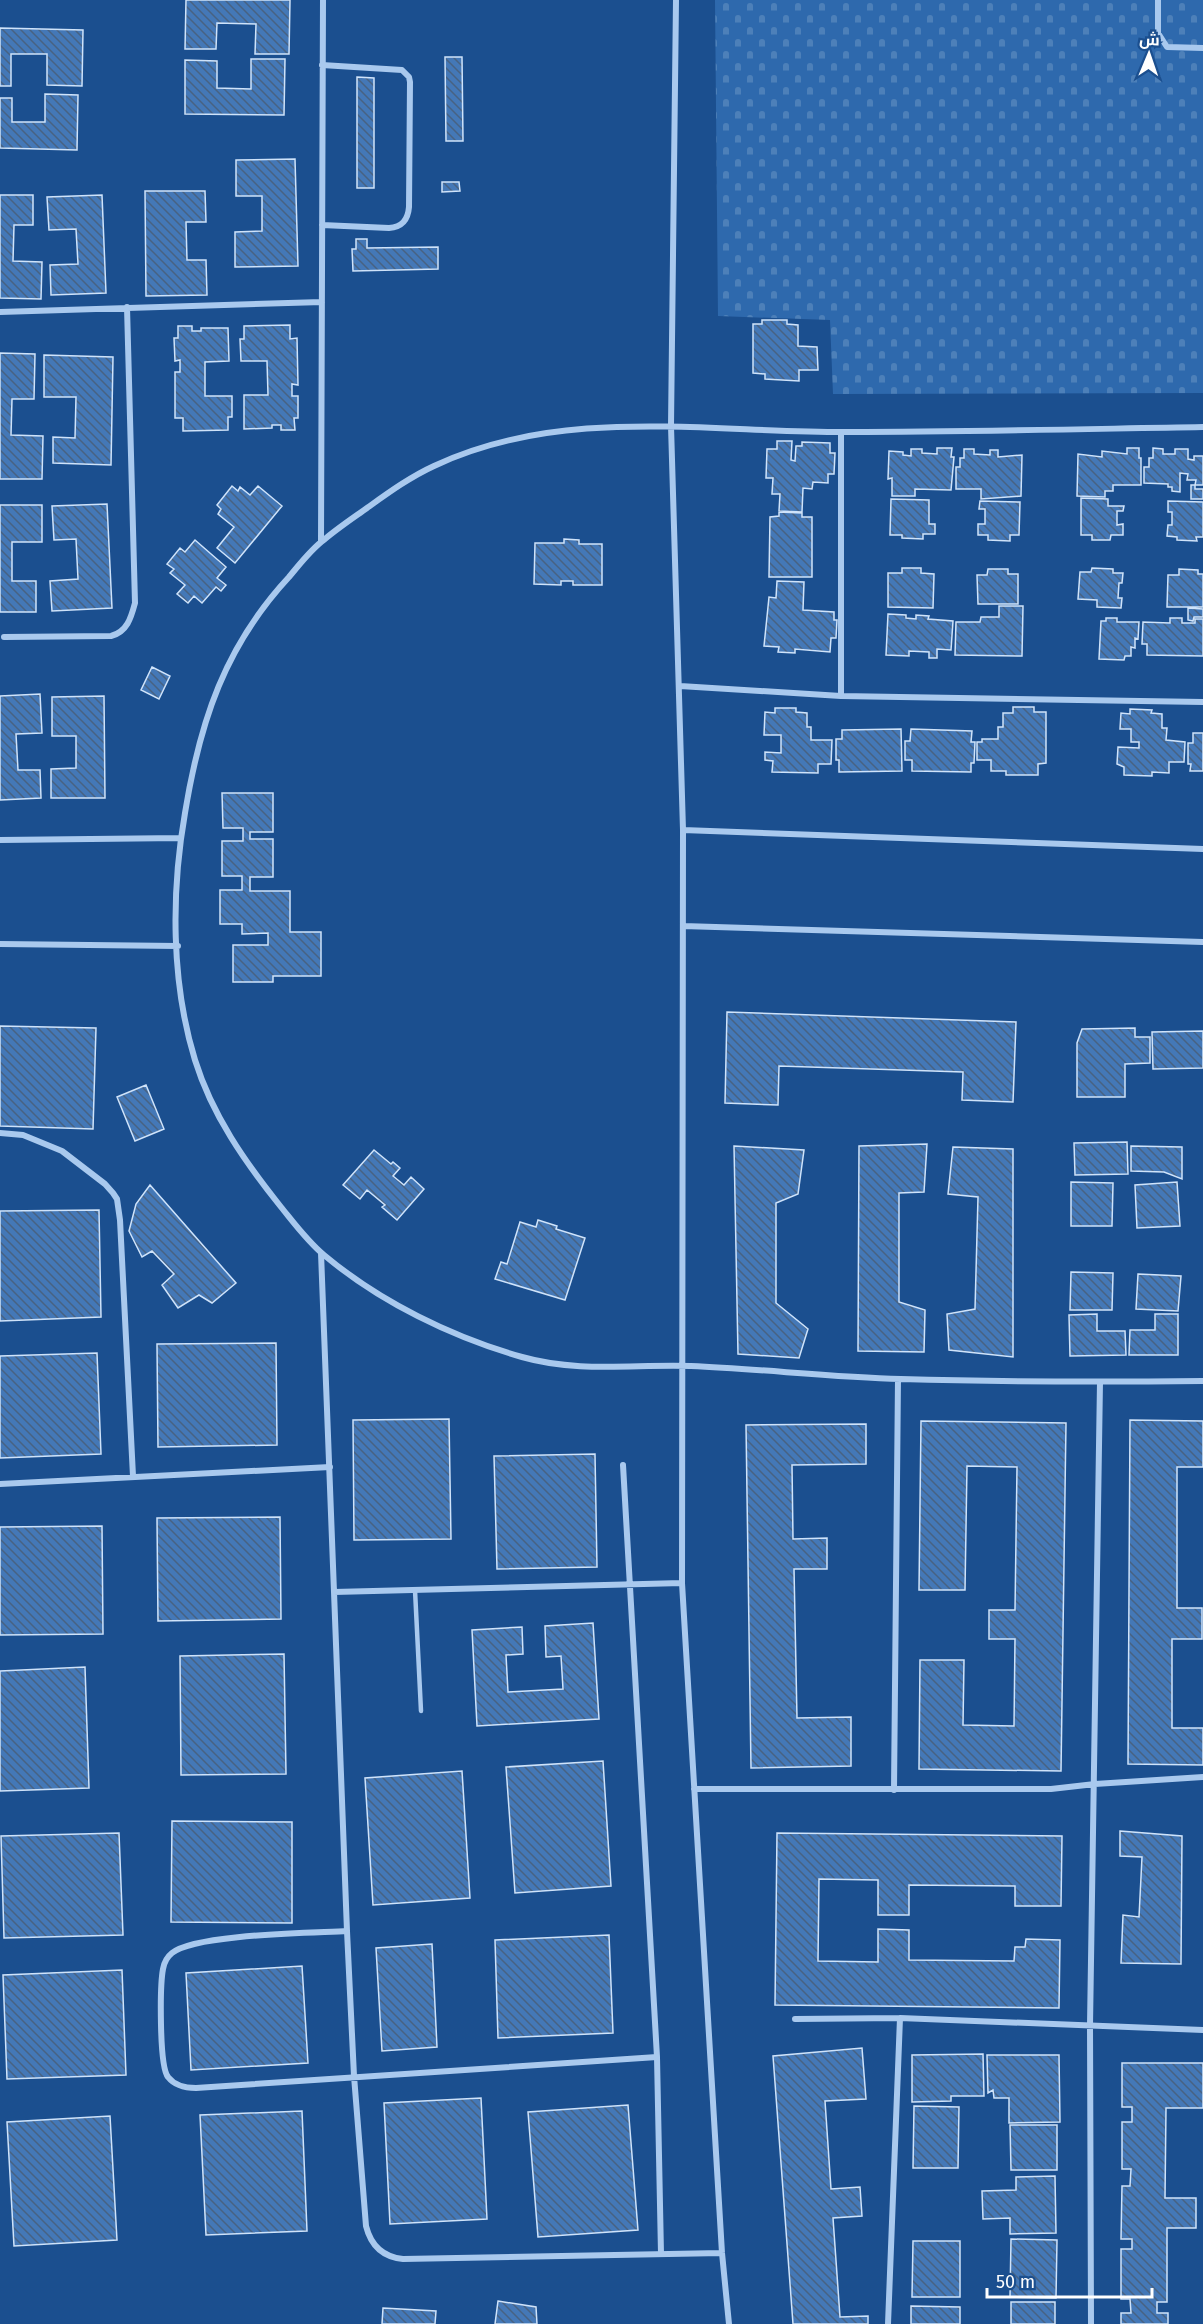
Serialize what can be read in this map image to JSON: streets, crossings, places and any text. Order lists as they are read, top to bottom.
{
  "scale_bar": "50 m",
  "north": "top"
}
